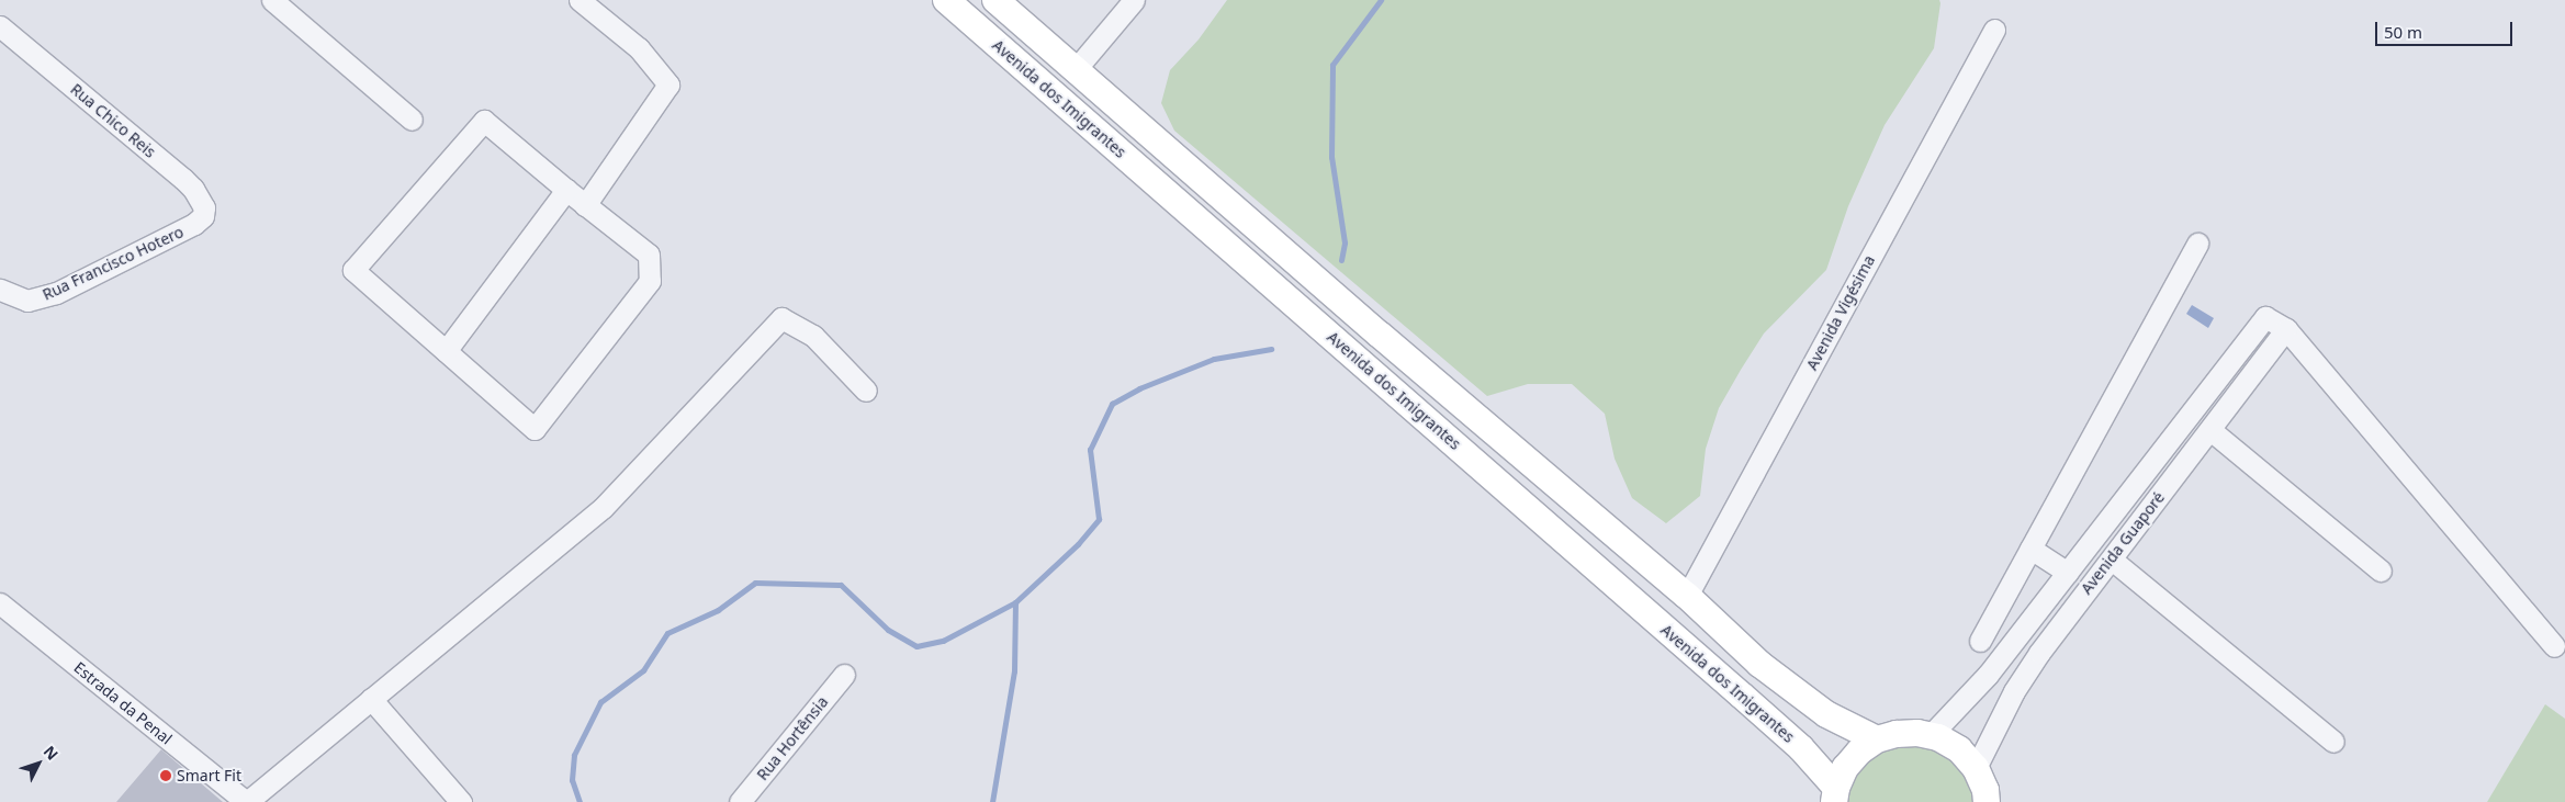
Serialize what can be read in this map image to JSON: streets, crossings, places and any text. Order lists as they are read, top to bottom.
{
  "streets": {
    "main road": ["Avenida dos Imigrantes"],
    "street": [
      "Rua Chico Reis",
      "Rua Francisco Hotero",
      "Avenida Vigésima",
      "Avenida Guaporé",
      "Estrada da Penal",
      "Rua Hortênsia"
    ]
  },
  "crossings": [
    ["Rua Chico Reis", "Rua Francisco Hotero"]
  ],
  "places": ["Smart Fit"],
  "scale_bar": "50 m",
  "north": "top right"
}
